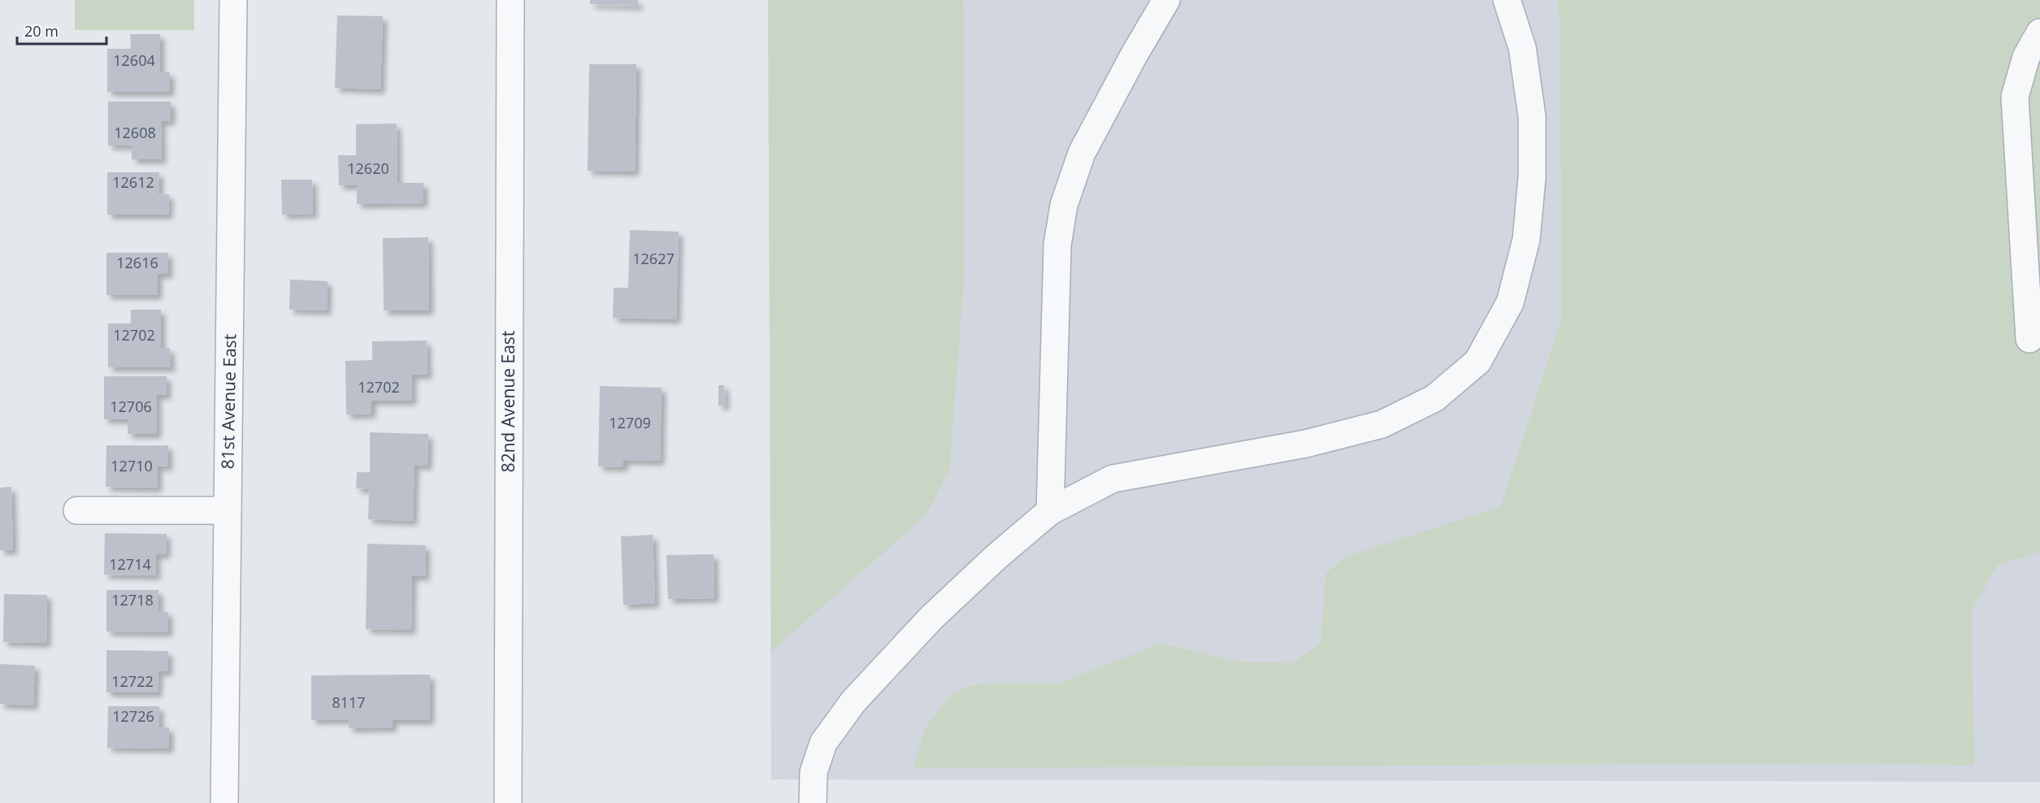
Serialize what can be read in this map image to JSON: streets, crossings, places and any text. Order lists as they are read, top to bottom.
{
  "streets": {
    "street": ["81st Avenue East", "82nd Avenue East"]
  },
  "house_numbers": [
    "12604",
    "12608",
    "12620",
    "12612",
    "12627",
    "12616",
    "12702",
    "12702",
    "12706",
    "12709",
    "12710",
    "12714",
    "12718",
    "12722",
    "8117",
    "12726"
  ],
  "scale_bar": "20 m"
}
